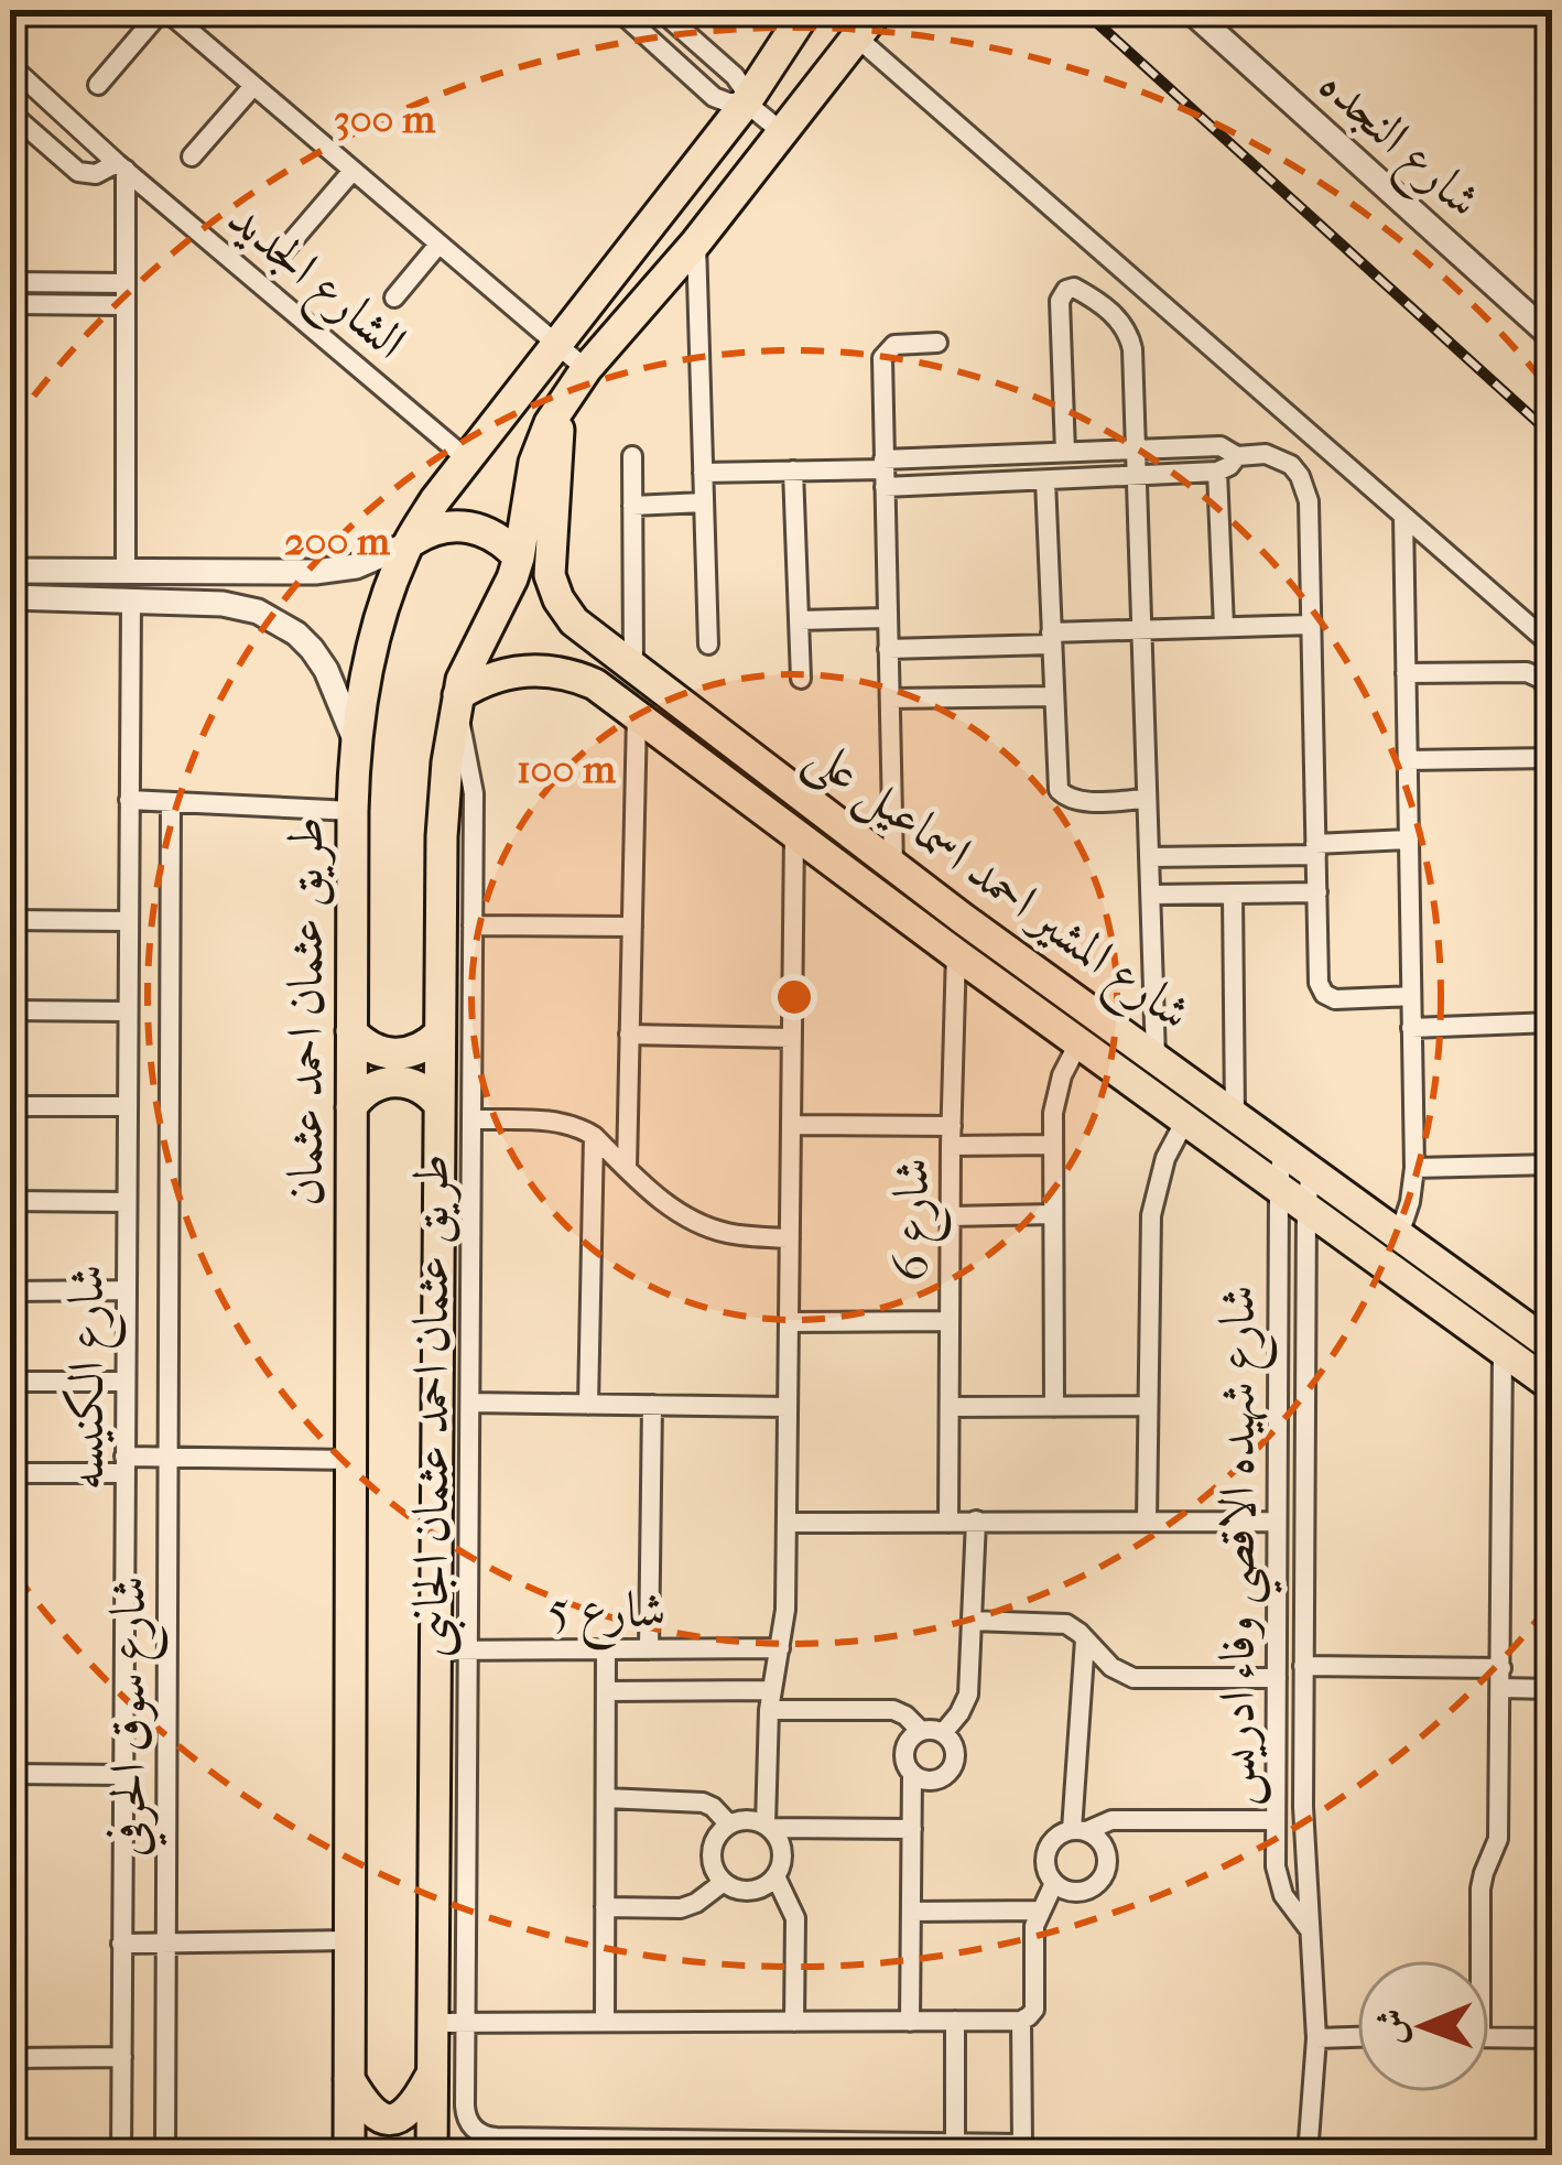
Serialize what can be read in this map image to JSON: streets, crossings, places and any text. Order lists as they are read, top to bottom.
{
  "streets": {
    "main road": ["شارع المشير احمد اسماعيل على", "طريق عثمان احمد عثمان"],
    "street": [
      "شارع النجده",
      "الشارع الجديد",
      "شارع 6",
      "شارع الكنيسه",
      "طريق عثمان احمد عثمان الجانبى",
      "شارع شهيده الاقصي وفاء ادريس",
      "شارع 5",
      "شارع سوق الحرفي"
    ]
  },
  "crossings": [
    ["الشارع الجديد", "طريق عثمان احمد عثمان"],
    ["شارع المشير احمد اسماعيل على", "شارع 6"],
    ["شارع المشير احمد اسماعيل على", "طريق عثمان احمد عثمان الجانبى"],
    ["شارع المشير احمد اسماعيل على", "شارع شهيده الاقصي وفاء ادريس"],
    ["طريق عثمان احمد عثمان الجانبى", "شارع 5"]
  ],
  "north": "left",
  "rings": ["300 m", "200 m", "100 m"]
}
